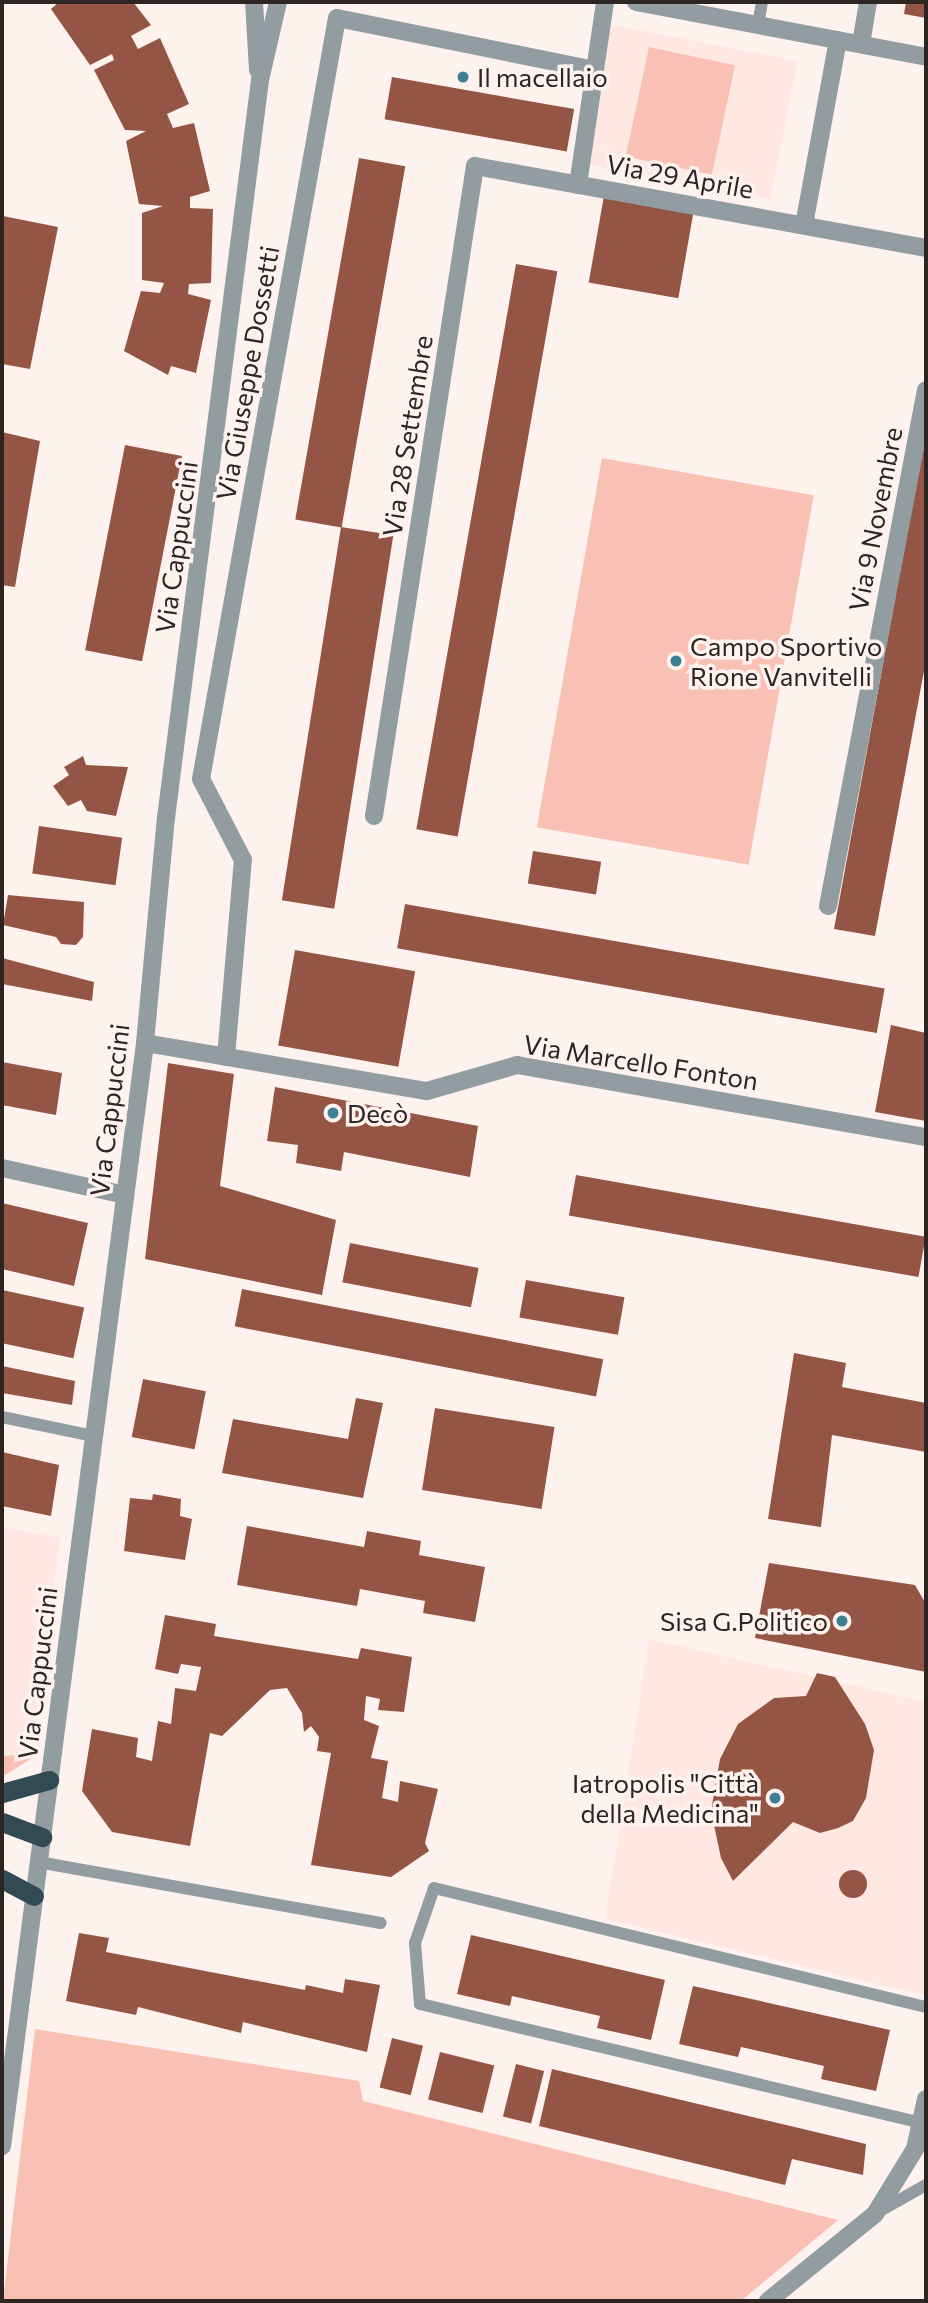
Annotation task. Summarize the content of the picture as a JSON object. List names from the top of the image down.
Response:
{
  "streets": {
    "street": [
      "Via 29 Aprile",
      "Via Giuseppe Dossetti",
      "Via 28 Settembre",
      "Via 9 Novembre",
      "Via Cappuccini",
      "Via Marcello Fonton"
    ]
  },
  "crossings": [
    ["Via 29 Aprile", "Via Giuseppe Dossetti"],
    ["Via 29 Aprile", "Via 28 Settembre"],
    ["Via Giuseppe Dossetti", "Via Marcello Fonton"],
    ["Via Cappuccini", "Via Marcello Fonton"]
  ],
  "places": [
    "Il macellaio",
    "Campo Sportivo Rione Vanvitelli",
    "Decò",
    "Sisa G.Politico",
    "Iatropolis \"Città della Medicina\""
  ]
}
